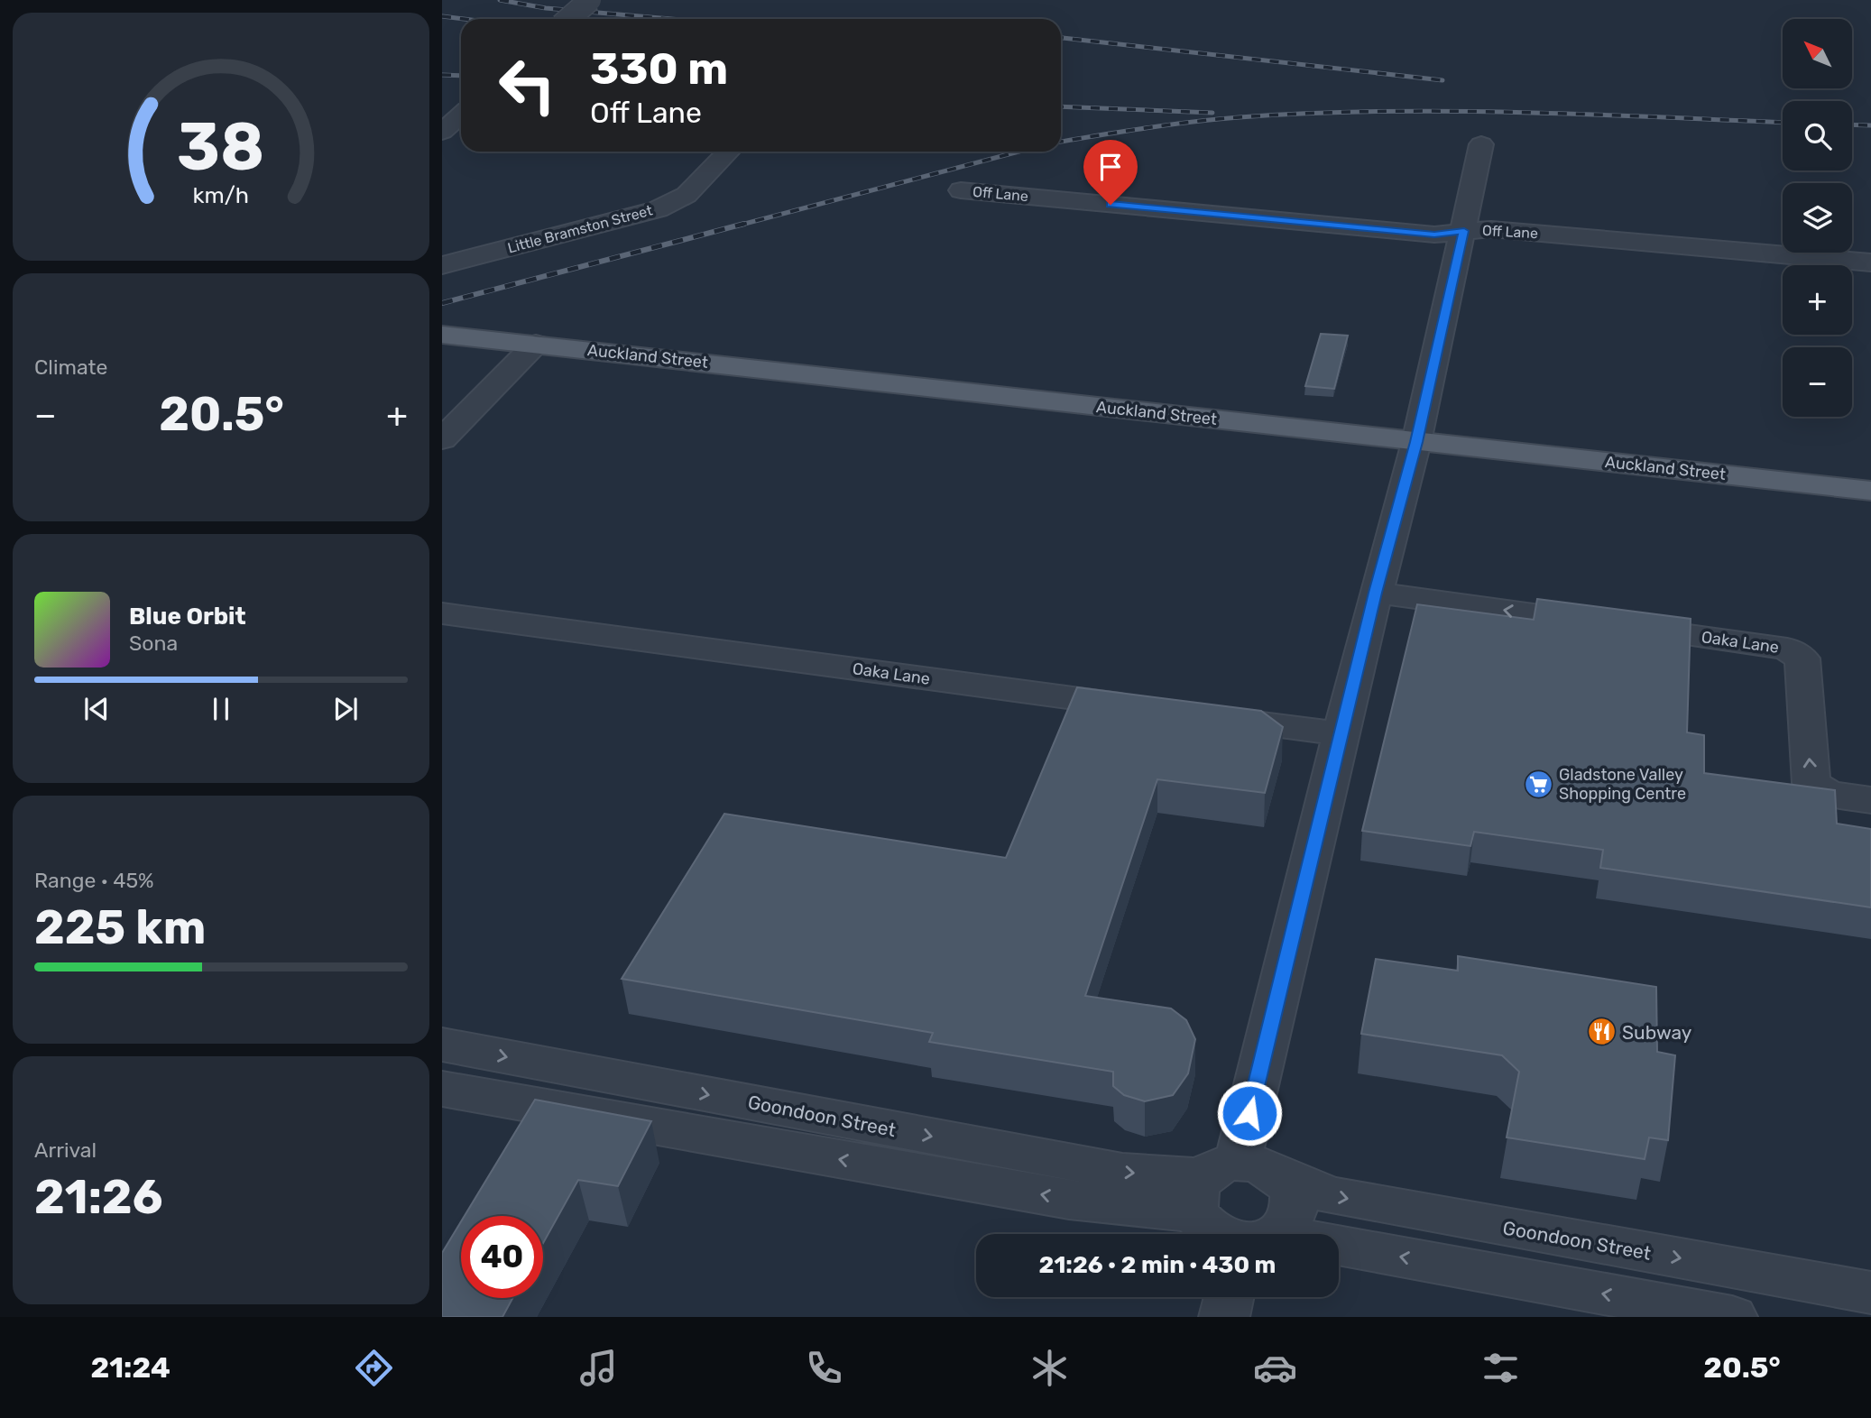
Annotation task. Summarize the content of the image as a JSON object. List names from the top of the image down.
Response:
{
  "streets": {
    "main road": ["Auckland Street"],
    "street": [
      "Off Lane",
      "Little Bramston Street",
      "Oaka Lane",
      "Goondoon Street"
    ]
  },
  "one_way": ["Oaka Lane"],
  "places": {
    "supermarket": ["Gladstone Valley Shopping Centre"],
    "restaurant": ["Subway"]
  },
  "north": "top left",
  "page": {
    "map_buttons": ["+", "−"],
    "turn": ["330 m", "Off Lane"],
    "tile": [
      "Climate",
      ["Range · 45%", "225 km"],
      ["Arrival", "21:26"]
    ],
    "heat": ["−", "20.5°", "+"],
    "song": ["Blue Orbit", "Sona"],
    "limit": "40",
    "trip": "21:26 · 2 min · 430 m",
    "tabs": ["21:24", "20.5°"],
    "gauge": ["38", "km/h"]
  }
}
